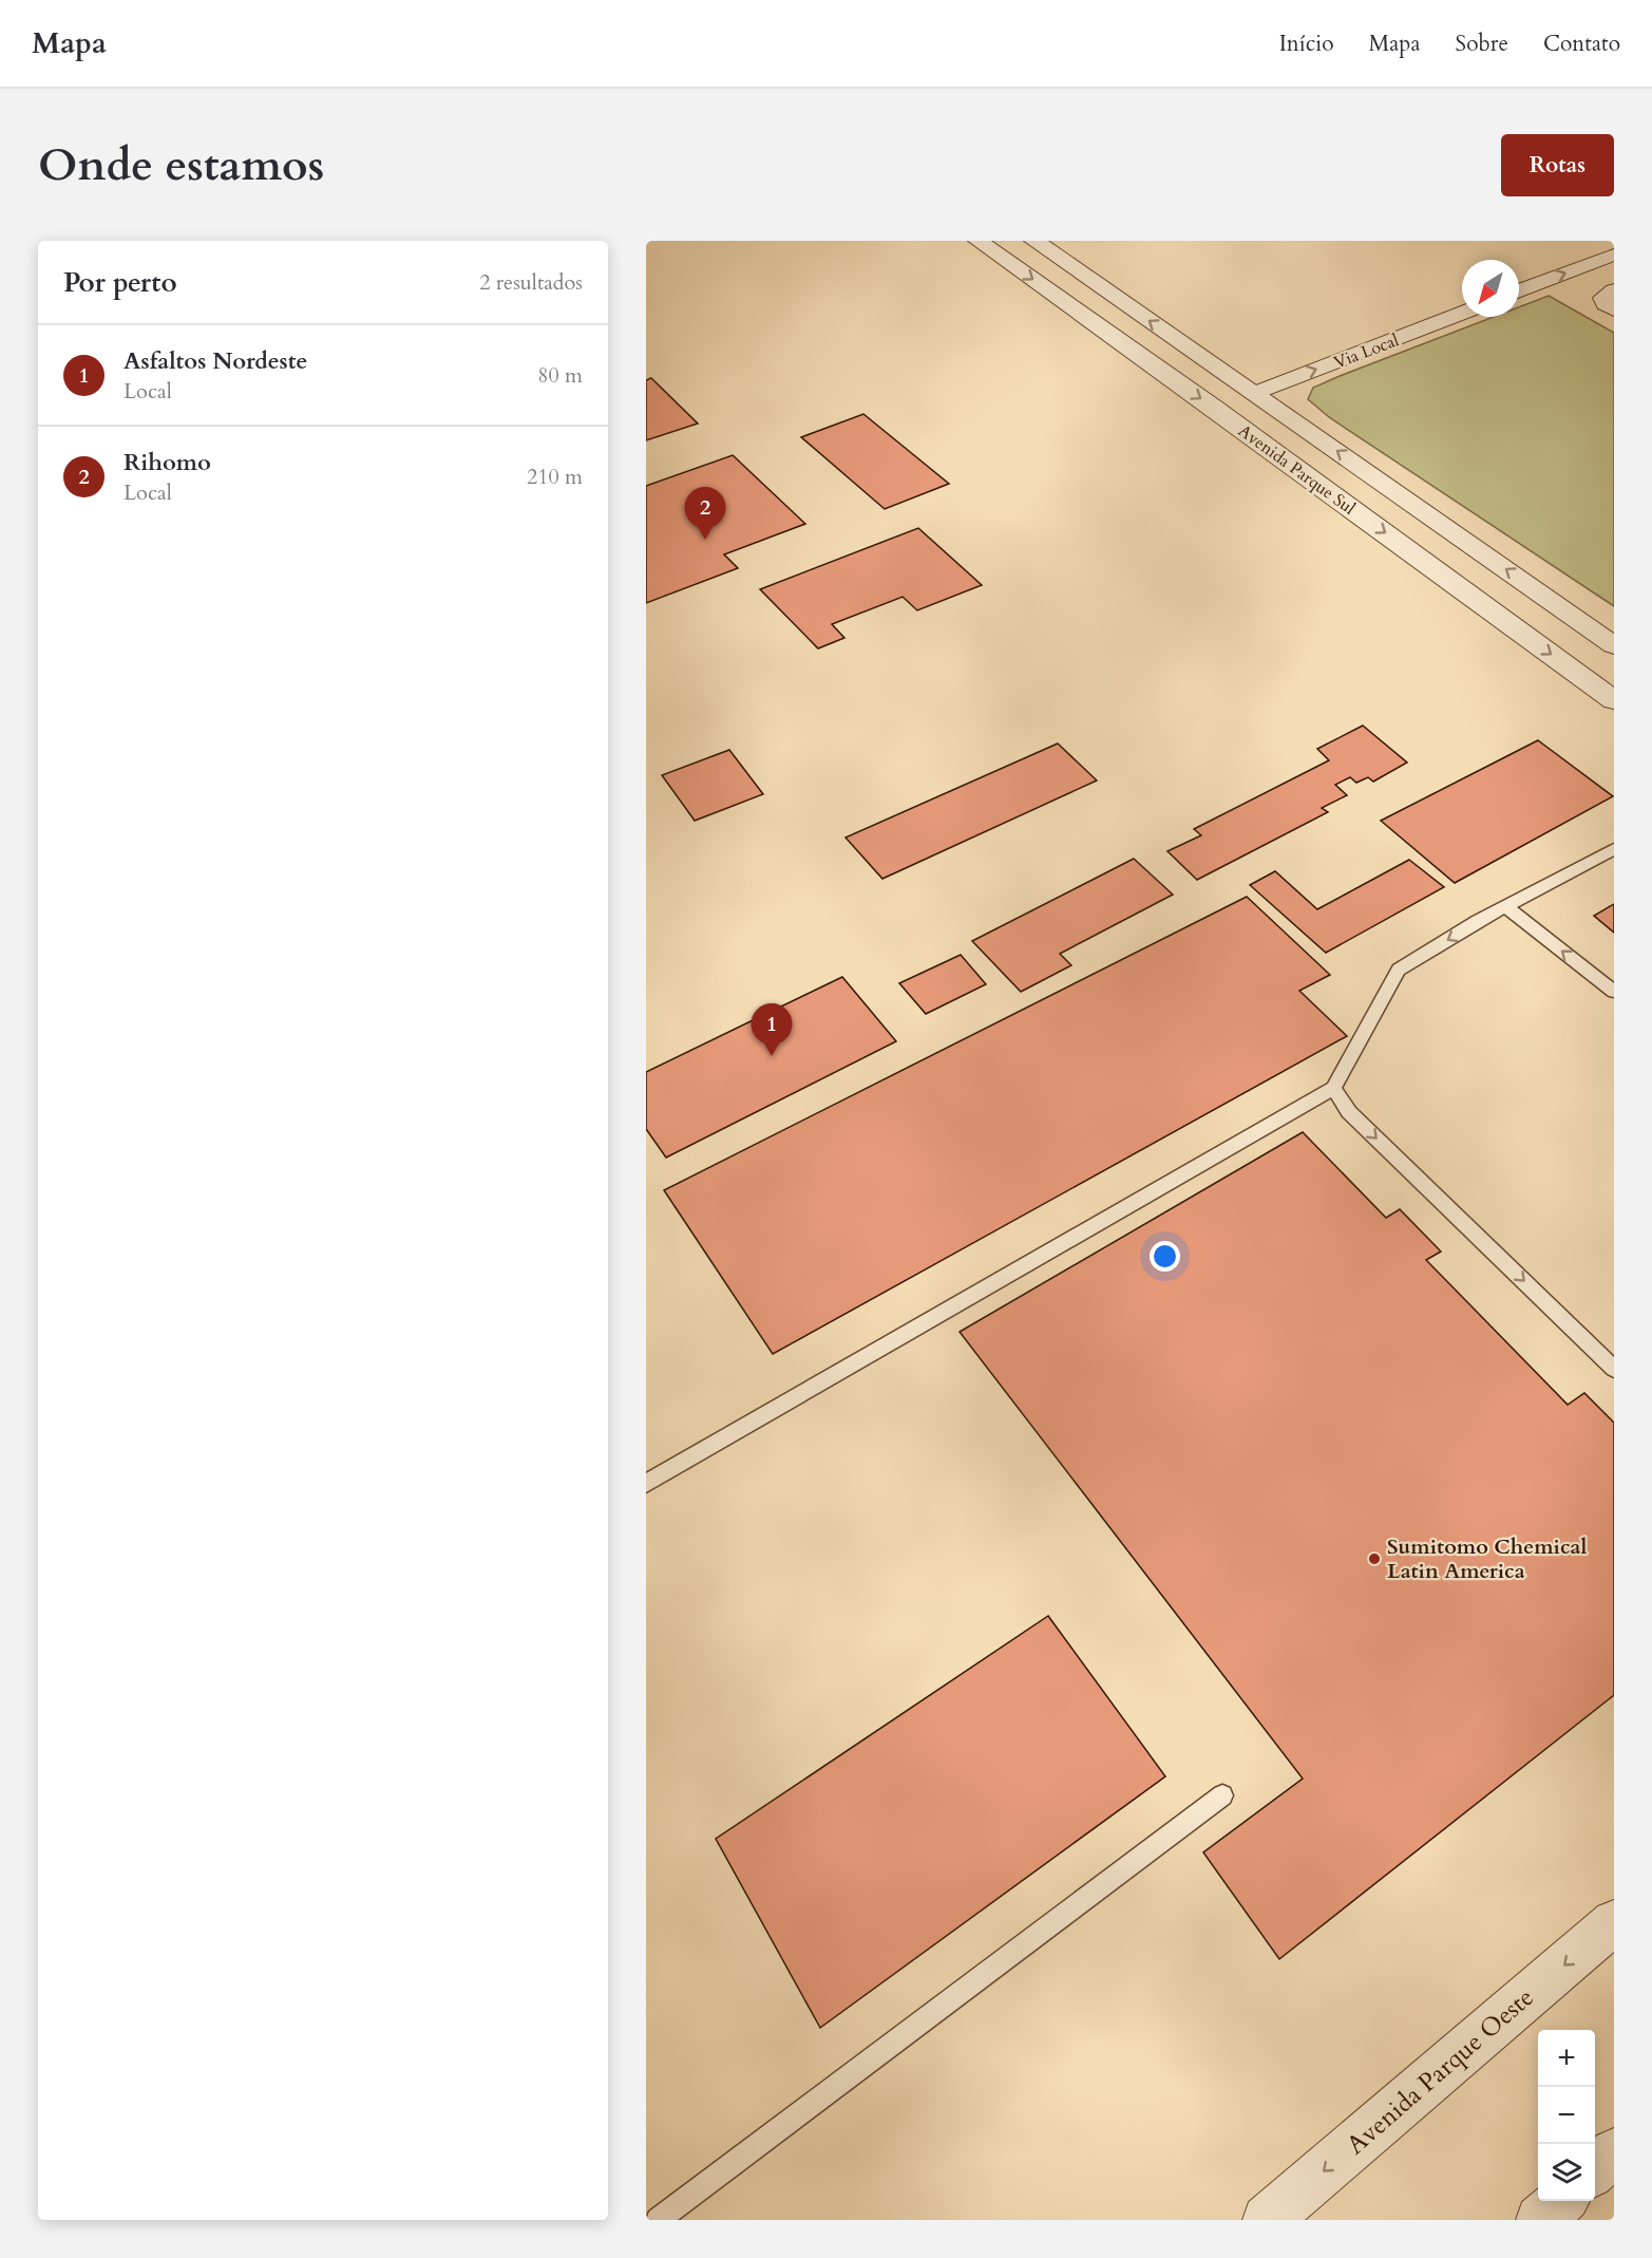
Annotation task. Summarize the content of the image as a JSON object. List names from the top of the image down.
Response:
{
  "streets": {
    "street": ["Via Local", "Avenida Parque Sul", "Avenida Parque Oeste"]
  },
  "crossings": [
    ["Via Local", "Avenida Parque Sul"]
  ],
  "one_way": ["Via Local", "Avenida Parque Oeste"],
  "places": ["Sumitomo Chemical Latin America"],
  "north": "bottom left",
  "page": {
    "header": "Mapa",
    "nav": [
      "Início",
      "Mapa",
      "Sobre",
      "Contato"
    ],
    "buttons": "Rotas",
    "title": "Onde estamos",
    "heading": ["Por perto", "2 resultados"],
    "list": [
      {
        "mark": "1",
        "name": "Asfaltos Nordeste",
        "note": "Local",
        "value": "80 m"
      },
      {
        "mark": "2",
        "name": "Rihomo",
        "note": "Local",
        "value": "210 m"
      }
    ],
    "pins": ["2", "1"],
    "map_buttons": ["+", "−"]
  }
}
